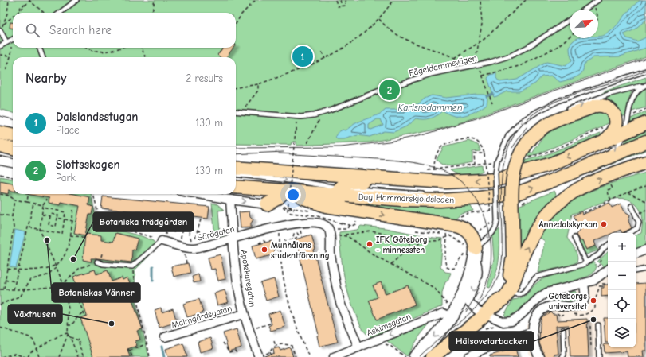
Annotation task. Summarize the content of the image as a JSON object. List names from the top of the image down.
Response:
{
  "streets": {
    "main road": ["Dag Hammarskjöldsleden"],
    "street": [
      "Särögatan",
      "Apotekaregatan",
      "Malmgårdsgatan",
      "Askimsgatan"
    ],
    "lane": ["Fågeldammsvägen"]
  },
  "crossings": [
    ["Särögatan", "Apotekaregatan"],
    ["Apotekaregatan", "Malmgårdsgatan"]
  ],
  "one_way": ["Askimsgatan"],
  "water": ["Karlsrodammen"],
  "places": [
    "Annedalskyrkan",
    "Botaniskas Vänner",
    "IFK Göteborg - minnessten",
    "Munhålans studentförening",
    "Botaniska trädgården",
    "Göteborgs universitet",
    "Hälsovetarbacken",
    "Växthusen"
  ],
  "north": "top right",
  "page": {
    "search": "Search here",
    "pins": ["1", "2"],
    "heading": ["Nearby", "2 results"],
    "list": [
      {
        "mark": "1",
        "name": "Dalslandsstugan",
        "note": "Place",
        "value": "130 m"
      },
      {
        "mark": "2",
        "name": "Slottsskogen",
        "note": "Park",
        "value": "130 m"
      }
    ],
    "map_buttons": ["+", "−"]
  }
}
